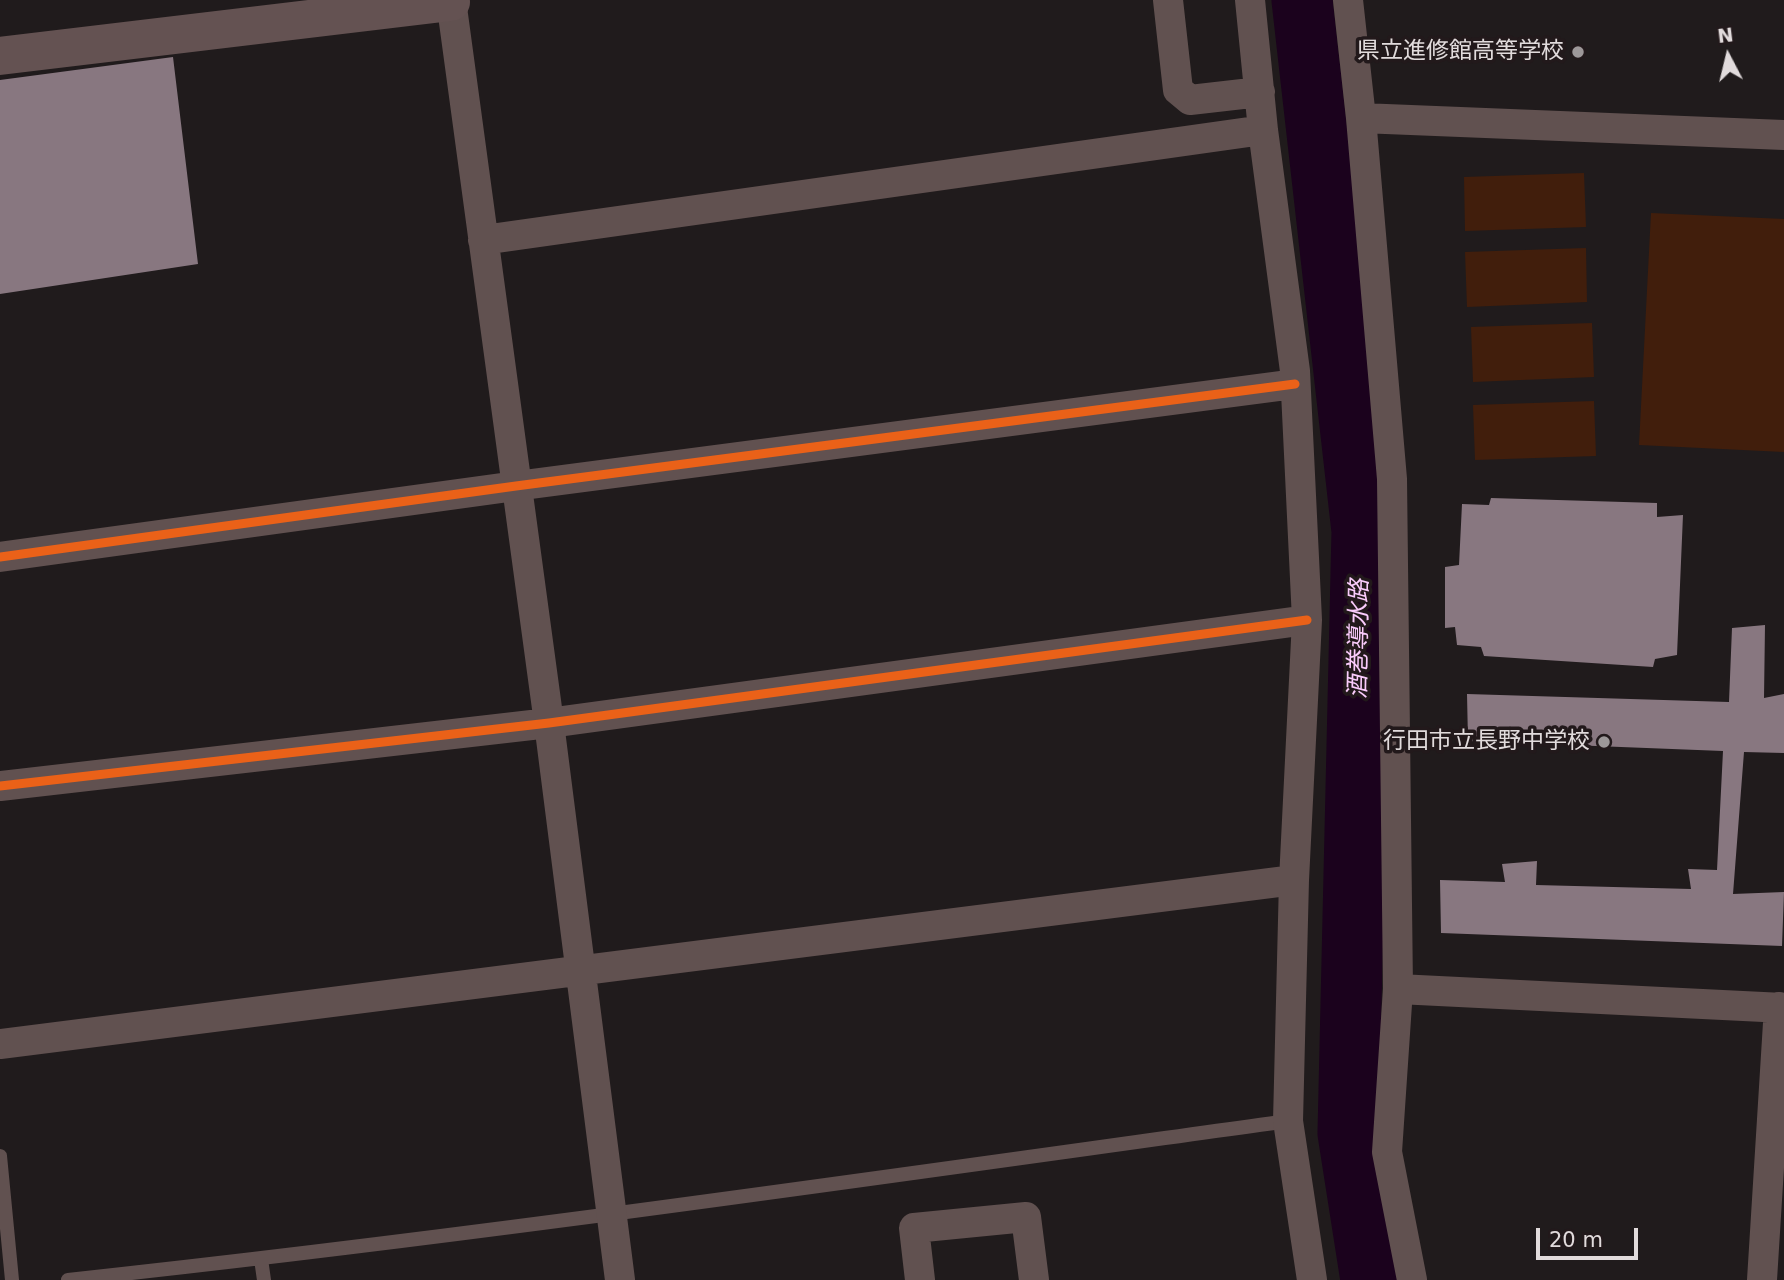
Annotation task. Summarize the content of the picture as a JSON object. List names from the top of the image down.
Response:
{
  "water": ["酒巻導水路"],
  "places": ["県立進修館高等学校", "行田市立長野中学校"],
  "scale_bar": "20 m",
  "north": "top"
}
